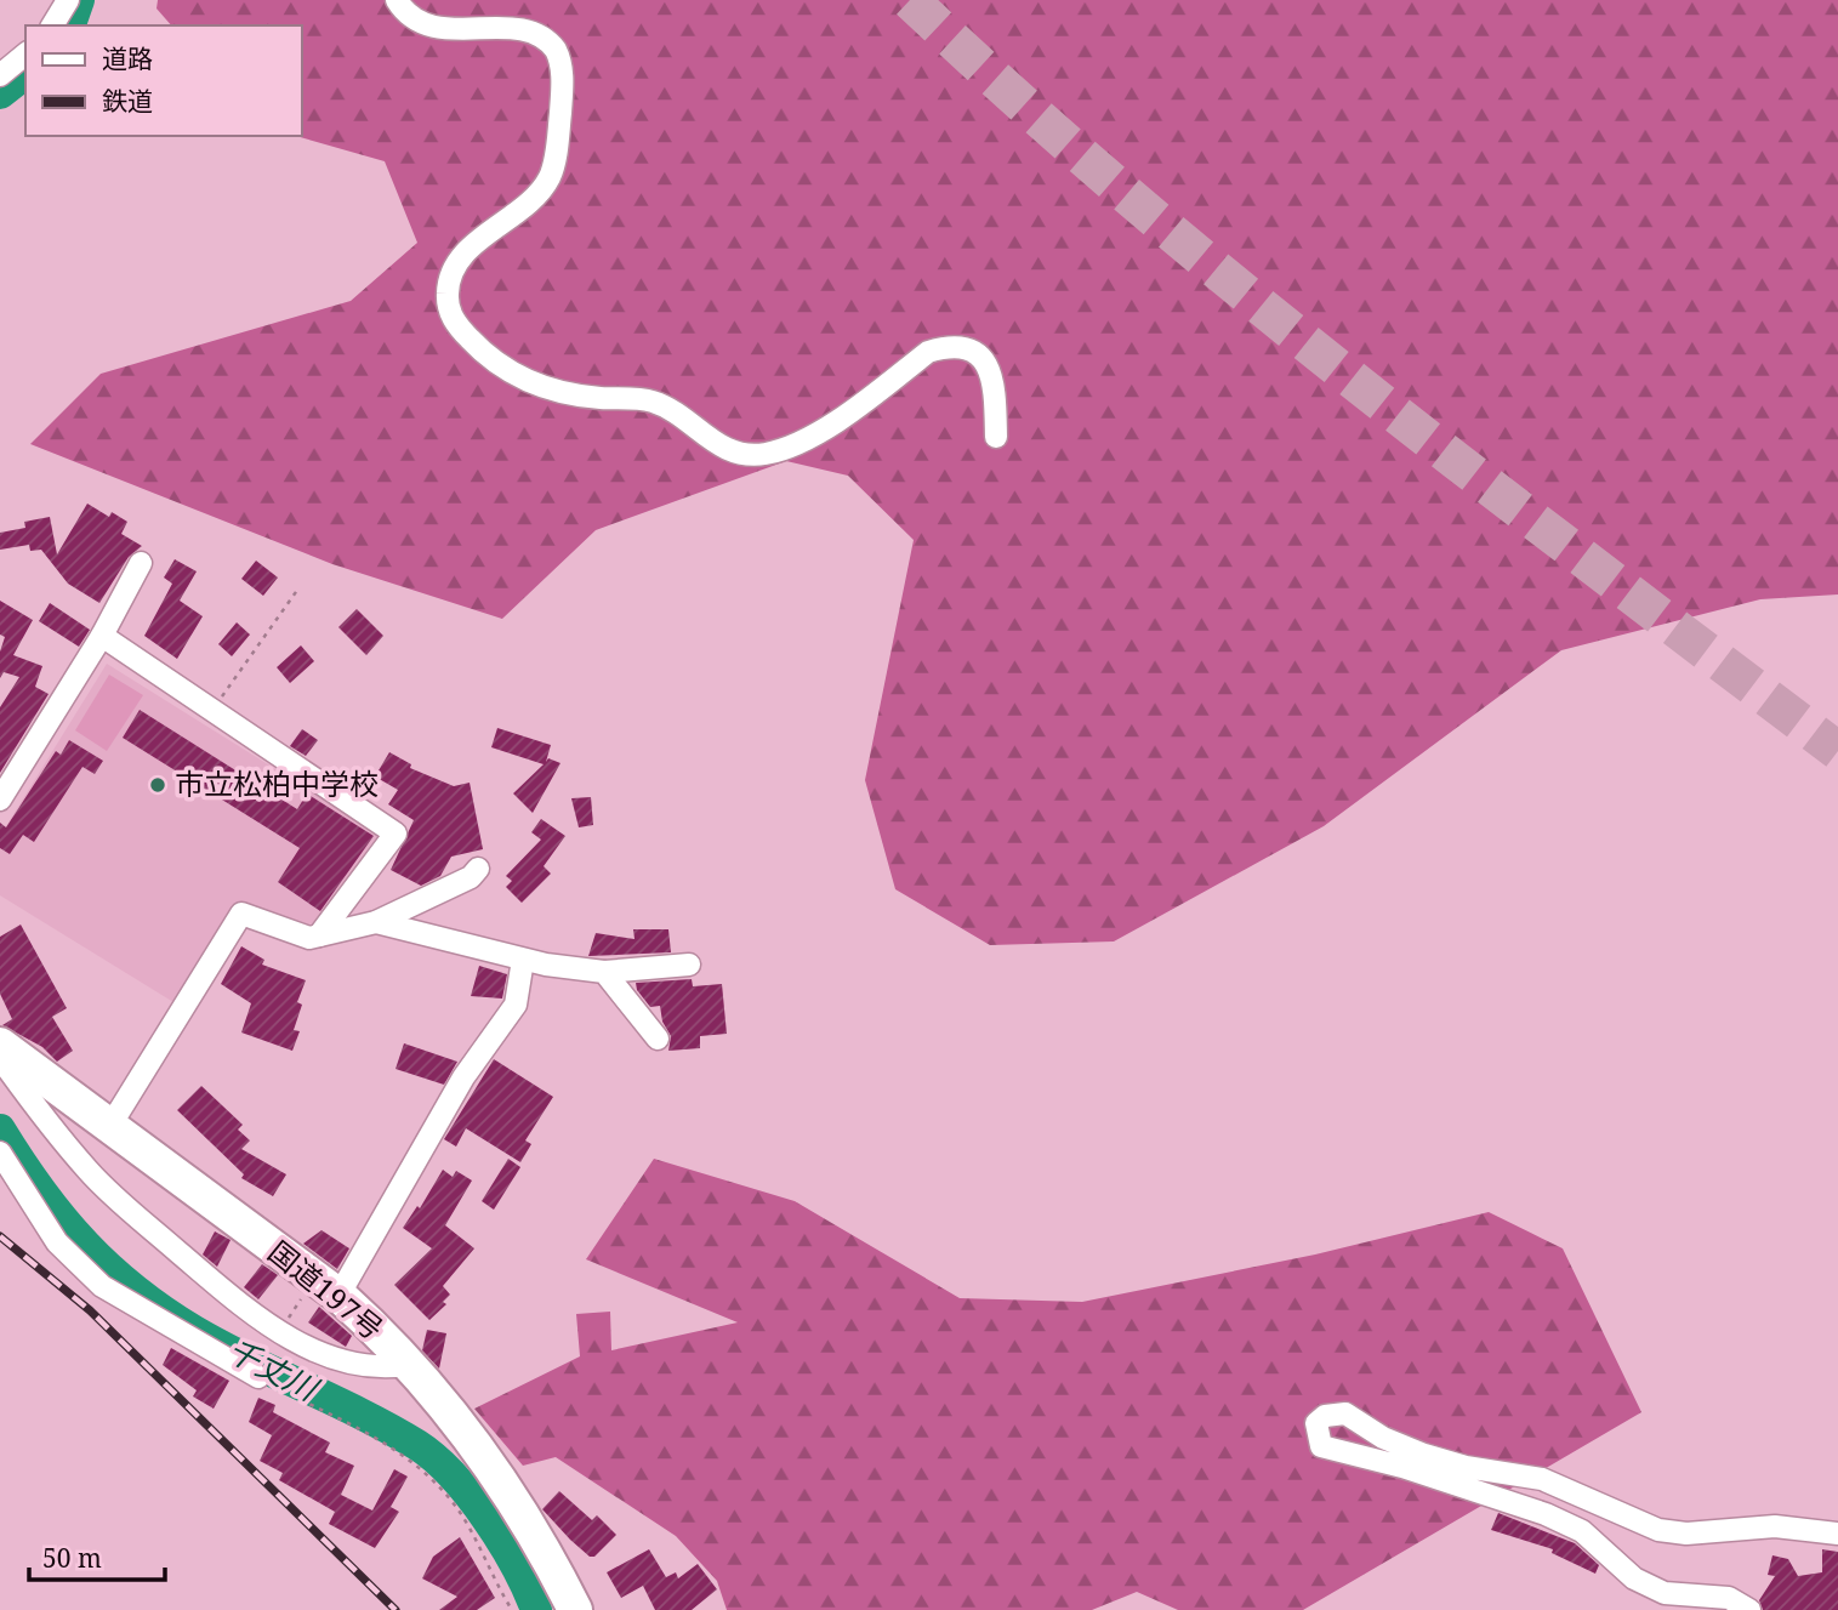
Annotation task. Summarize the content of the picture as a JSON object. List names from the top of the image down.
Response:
{
  "streets": {
    "highway": ["国道197号"]
  },
  "water": ["千丈川"],
  "places": ["市立松柏中学校"],
  "legend": ["道路", "鉄道"],
  "scale_bar": "50 m"
}
